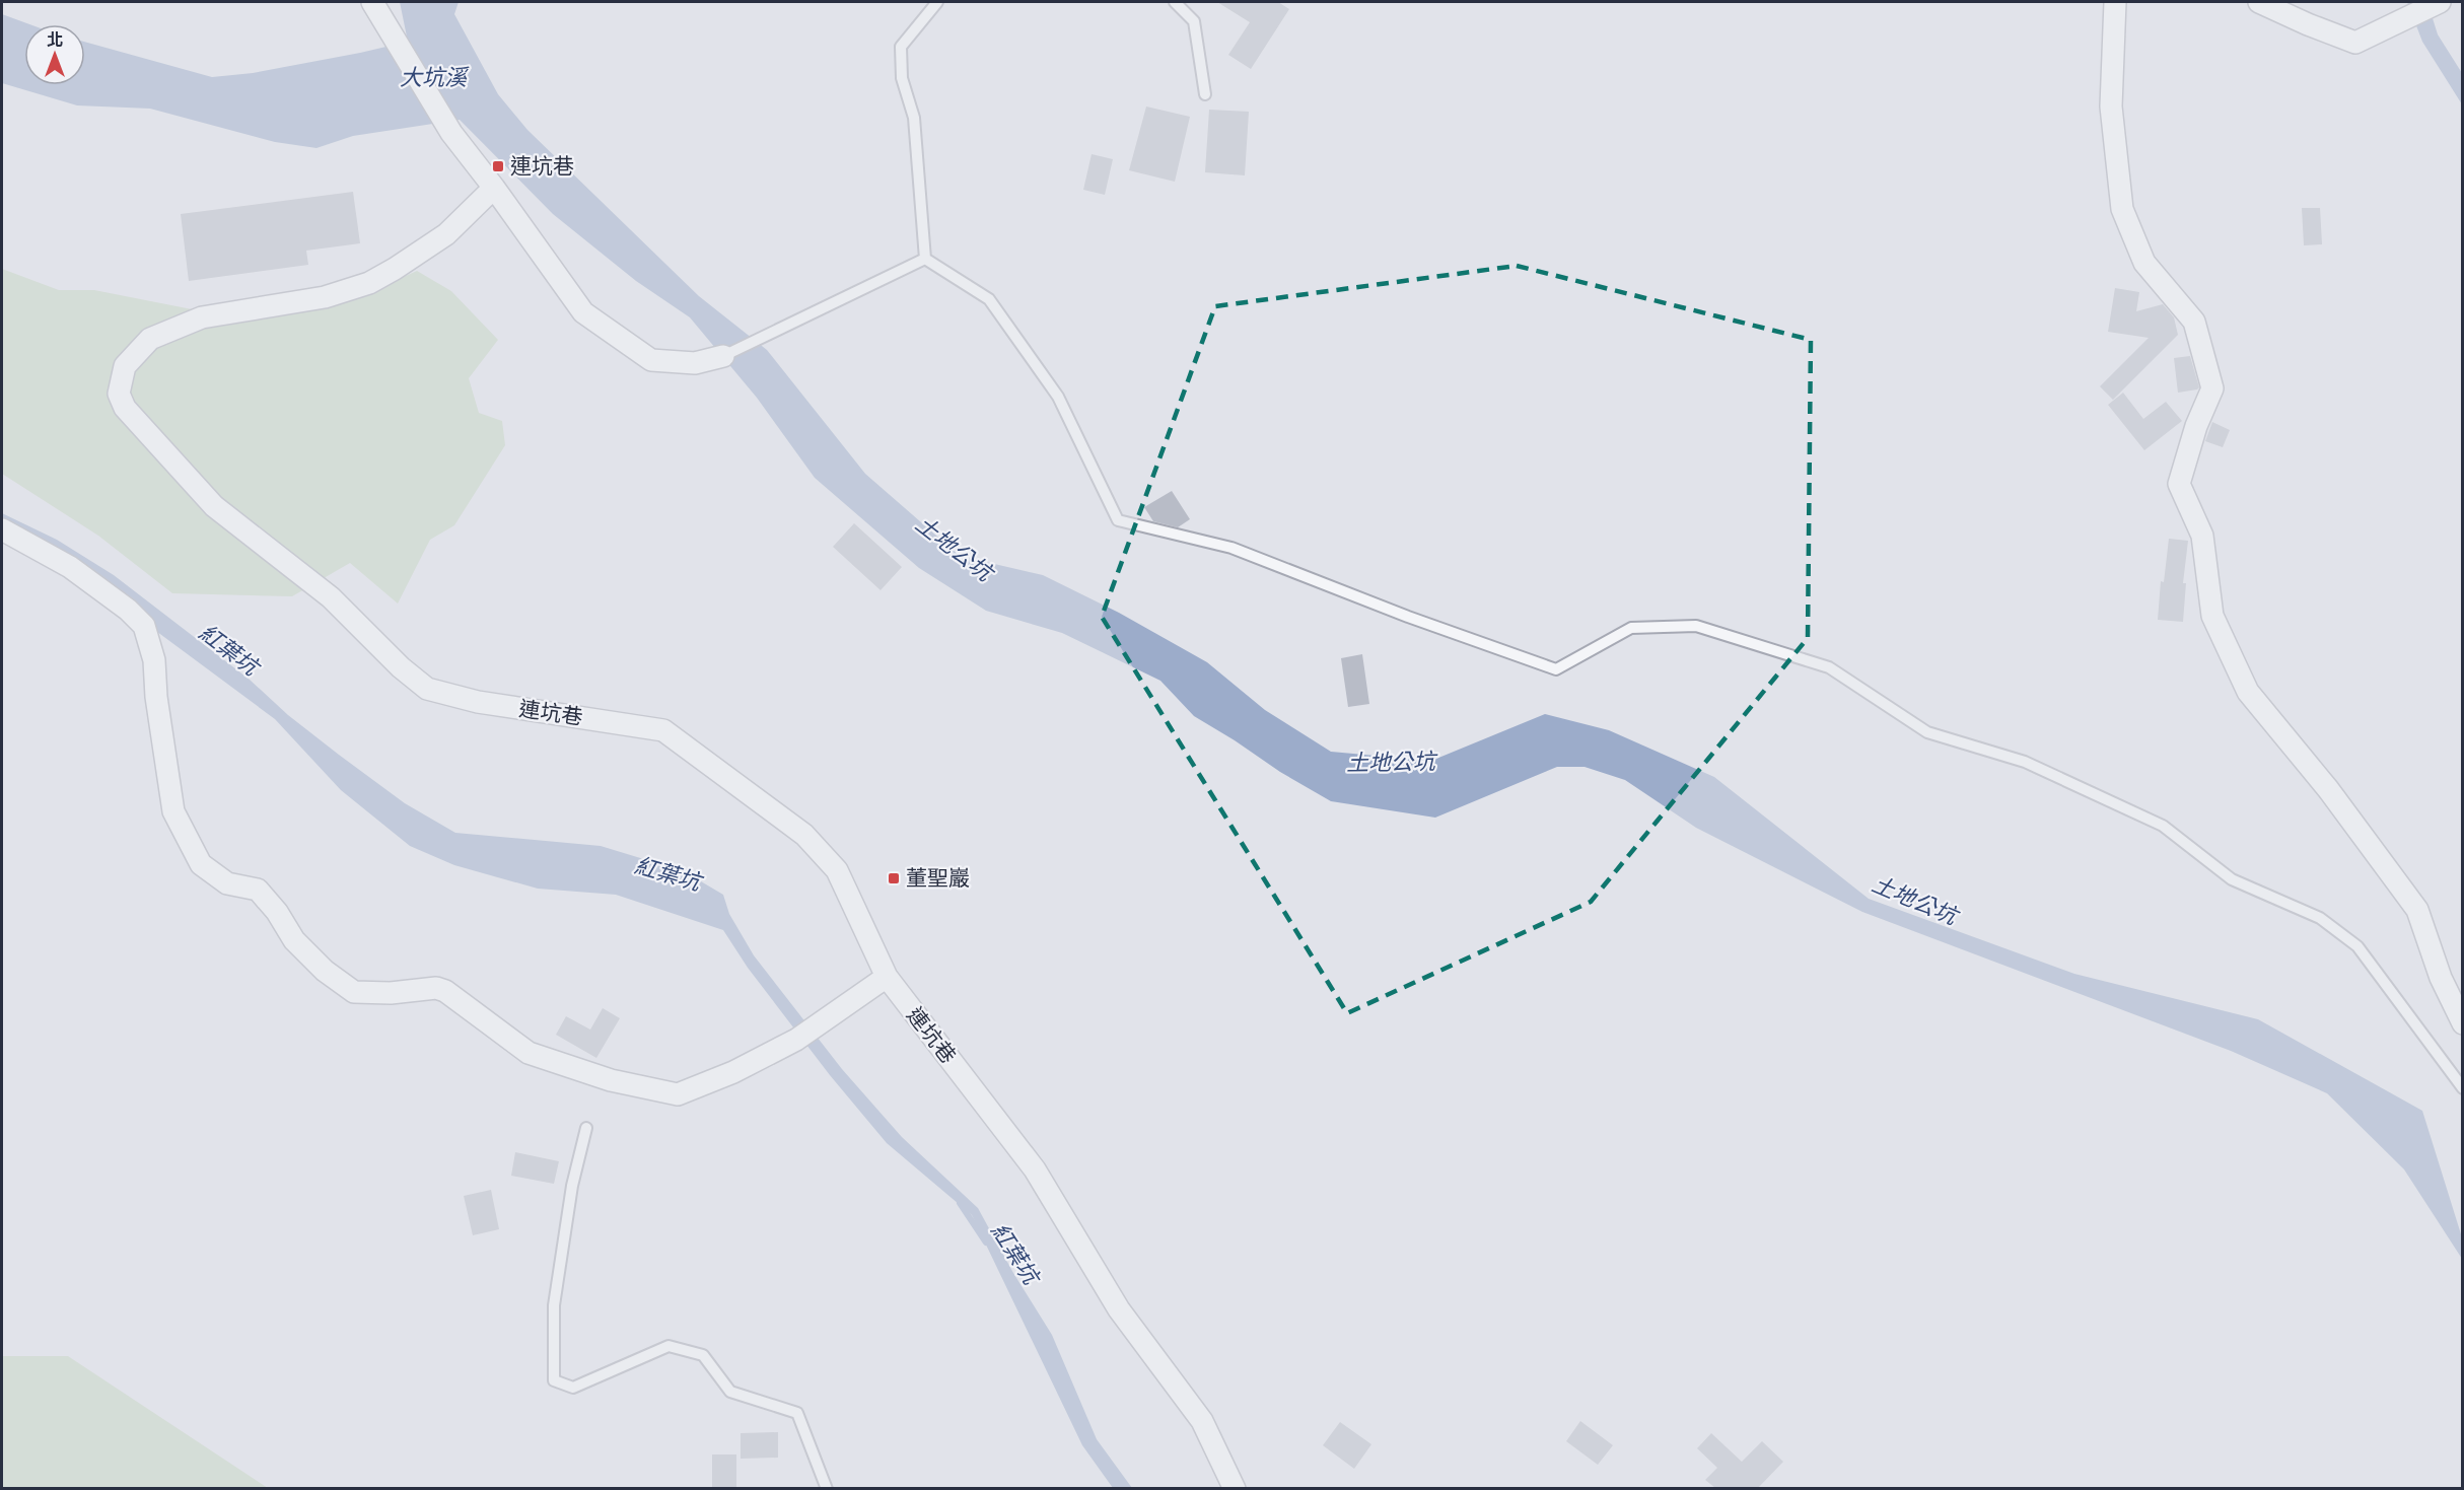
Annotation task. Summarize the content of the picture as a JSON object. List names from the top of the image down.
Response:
{
  "streets": {
    "street": ["連坑巷"]
  },
  "water": ["大坑溪", "土地公坑", "紅葉坑"],
  "places": {
    "transit": ["連坑巷", "董聖巖"]
  },
  "north": "top"
}
